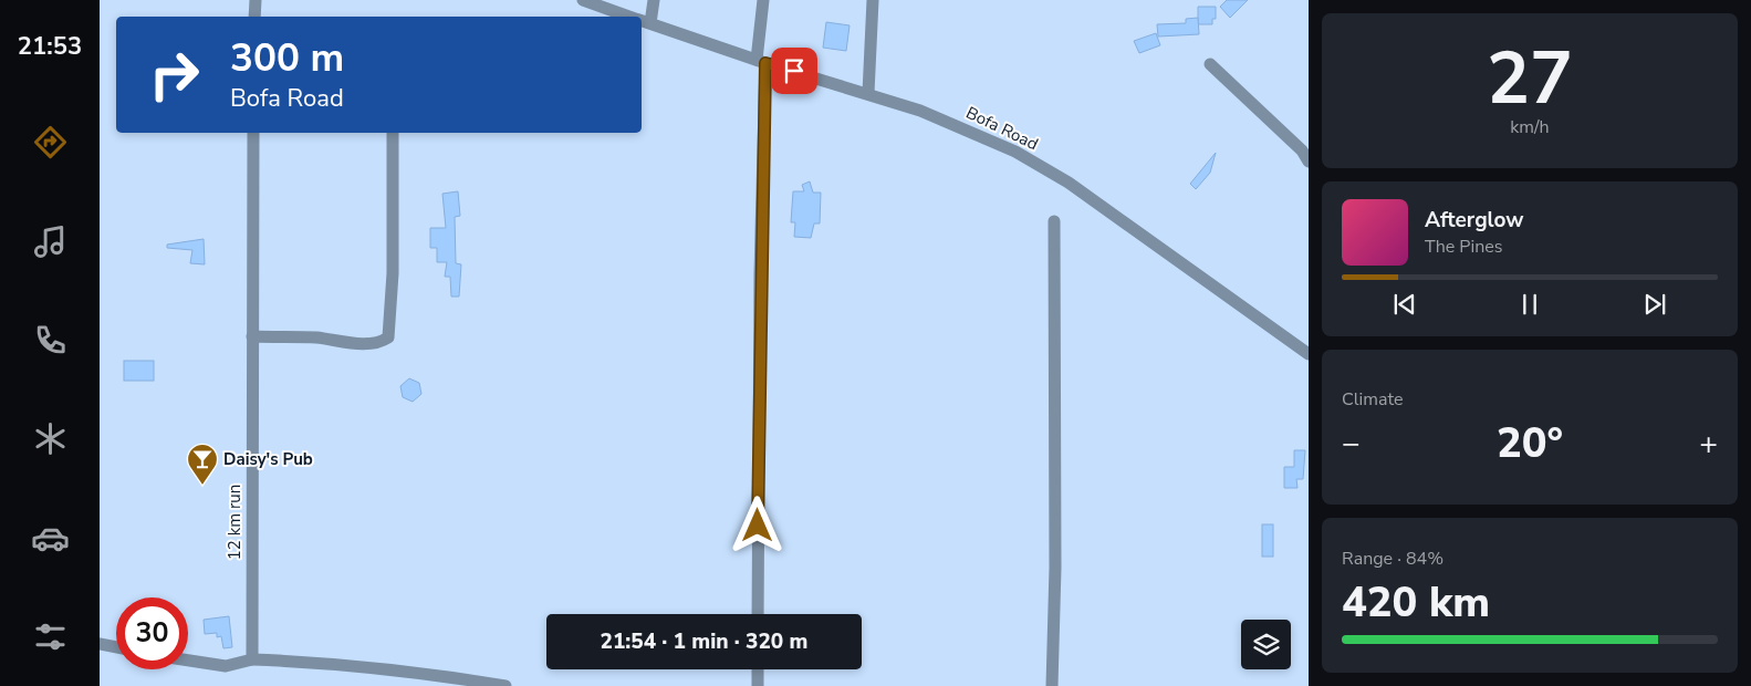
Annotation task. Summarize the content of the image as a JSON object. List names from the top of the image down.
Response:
{
  "streets": {
    "street": ["Bofa Road", "12 km run"]
  },
  "places": {
    "bar": ["Daisy's Pub"]
  },
  "page": {
    "tabs": "21:53",
    "tile": [
      ["27", "km/h"],
      "Climate",
      ["Range · 84%", "420 km"]
    ],
    "turn": ["300 m", "Bofa Road"],
    "song": ["Afterglow", "The Pines"],
    "heat": ["−", "20°", "+"],
    "limit": "30",
    "trip": "21:54 · 1 min · 320 m"
  }
}
